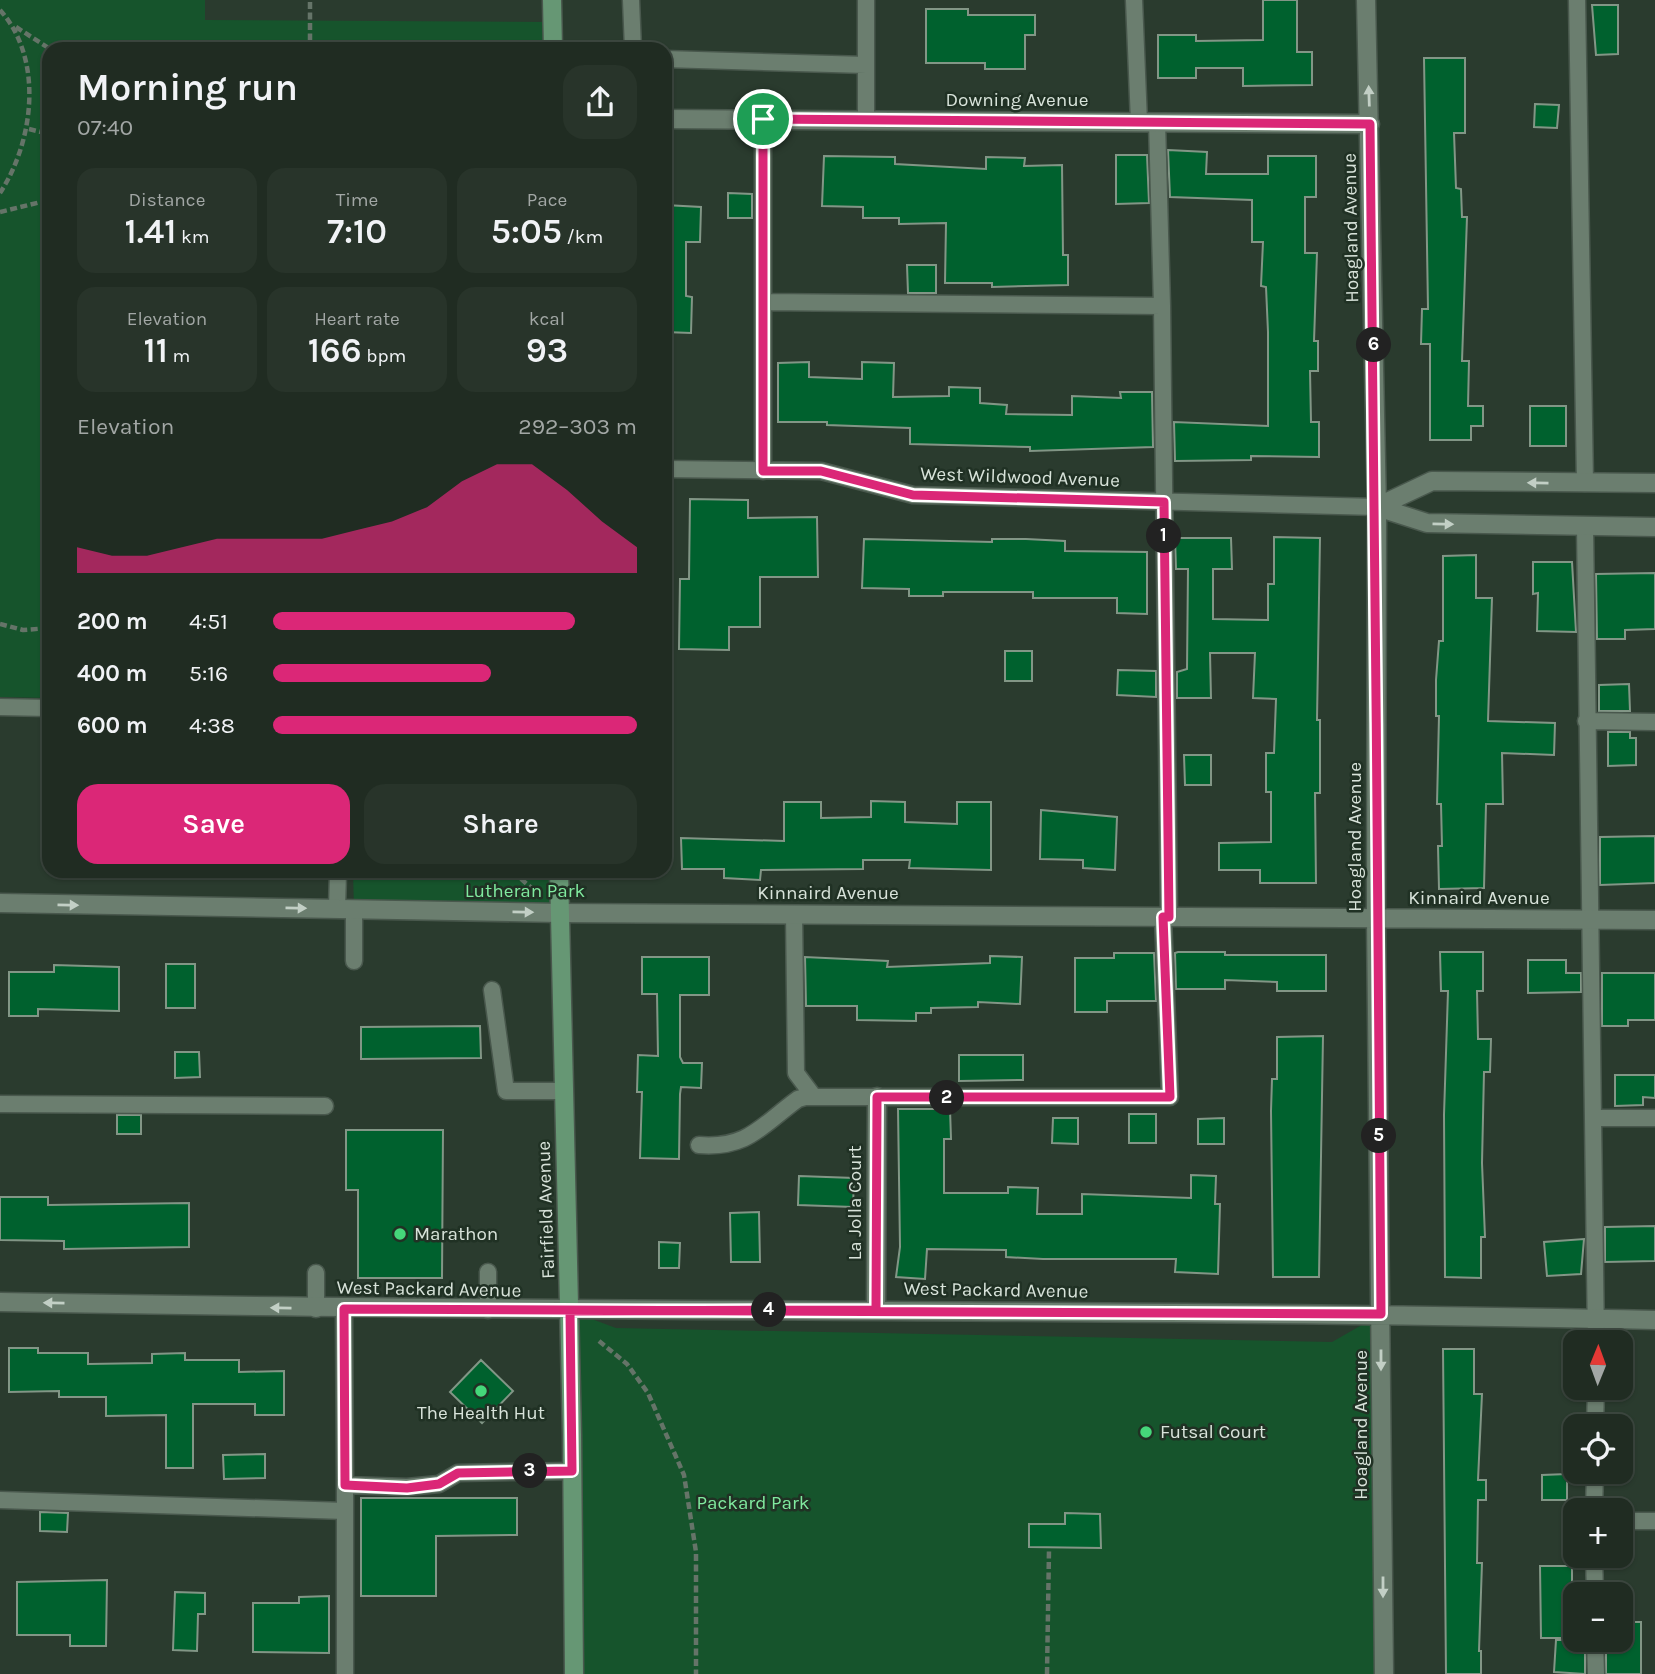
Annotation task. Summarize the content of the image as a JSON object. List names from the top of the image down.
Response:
{
  "streets": {
    "main road": ["Fairfield Avenue"],
    "street": [
      "Downing Avenue",
      "Hoagland Avenue",
      "West Wildwood Avenue",
      "Kinnaird Avenue",
      "La Jolla Court",
      "West Packard Avenue"
    ]
  },
  "crossings": [
    ["Downing Avenue", "Hoagland Avenue"],
    ["Hoagland Avenue", "West Wildwood Avenue"],
    ["Hoagland Avenue", "Kinnaird Avenue"],
    ["Hoagland Avenue", "West Packard Avenue"],
    ["Kinnaird Avenue", "Fairfield Avenue"],
    ["La Jolla Court", "West Packard Avenue"],
    ["Fairfield Avenue", "West Packard Avenue"]
  ],
  "parks": ["Lutheran Park", "Packard Park"],
  "places": ["Marathon", "The Health Hut", "Futsal Court"],
  "north": "top",
  "page": {
    "heading": ["Morning run", "07:40"],
    "stats": [
      ["Distance", "1.41 km"],
      ["Time", "7:10"],
      ["Pace", "5:05 /km"],
      ["Elevation", "11 m"],
      ["Heart rate", "166 bpm"],
      ["kcal", "93"]
    ],
    "pins": [
      "6",
      "1",
      "2",
      "5",
      "4",
      "3"
    ],
    "chart": ["Elevation", "292–303 m"],
    "list": [
      {
        "name": "200 m",
        "note": "4:51"
      },
      {
        "name": "400 m",
        "note": "5:16"
      },
      {
        "name": "600 m",
        "note": "4:38"
      }
    ],
    "buttons": ["Save", "Share"],
    "map_buttons": ["+", "−"]
  }
}
